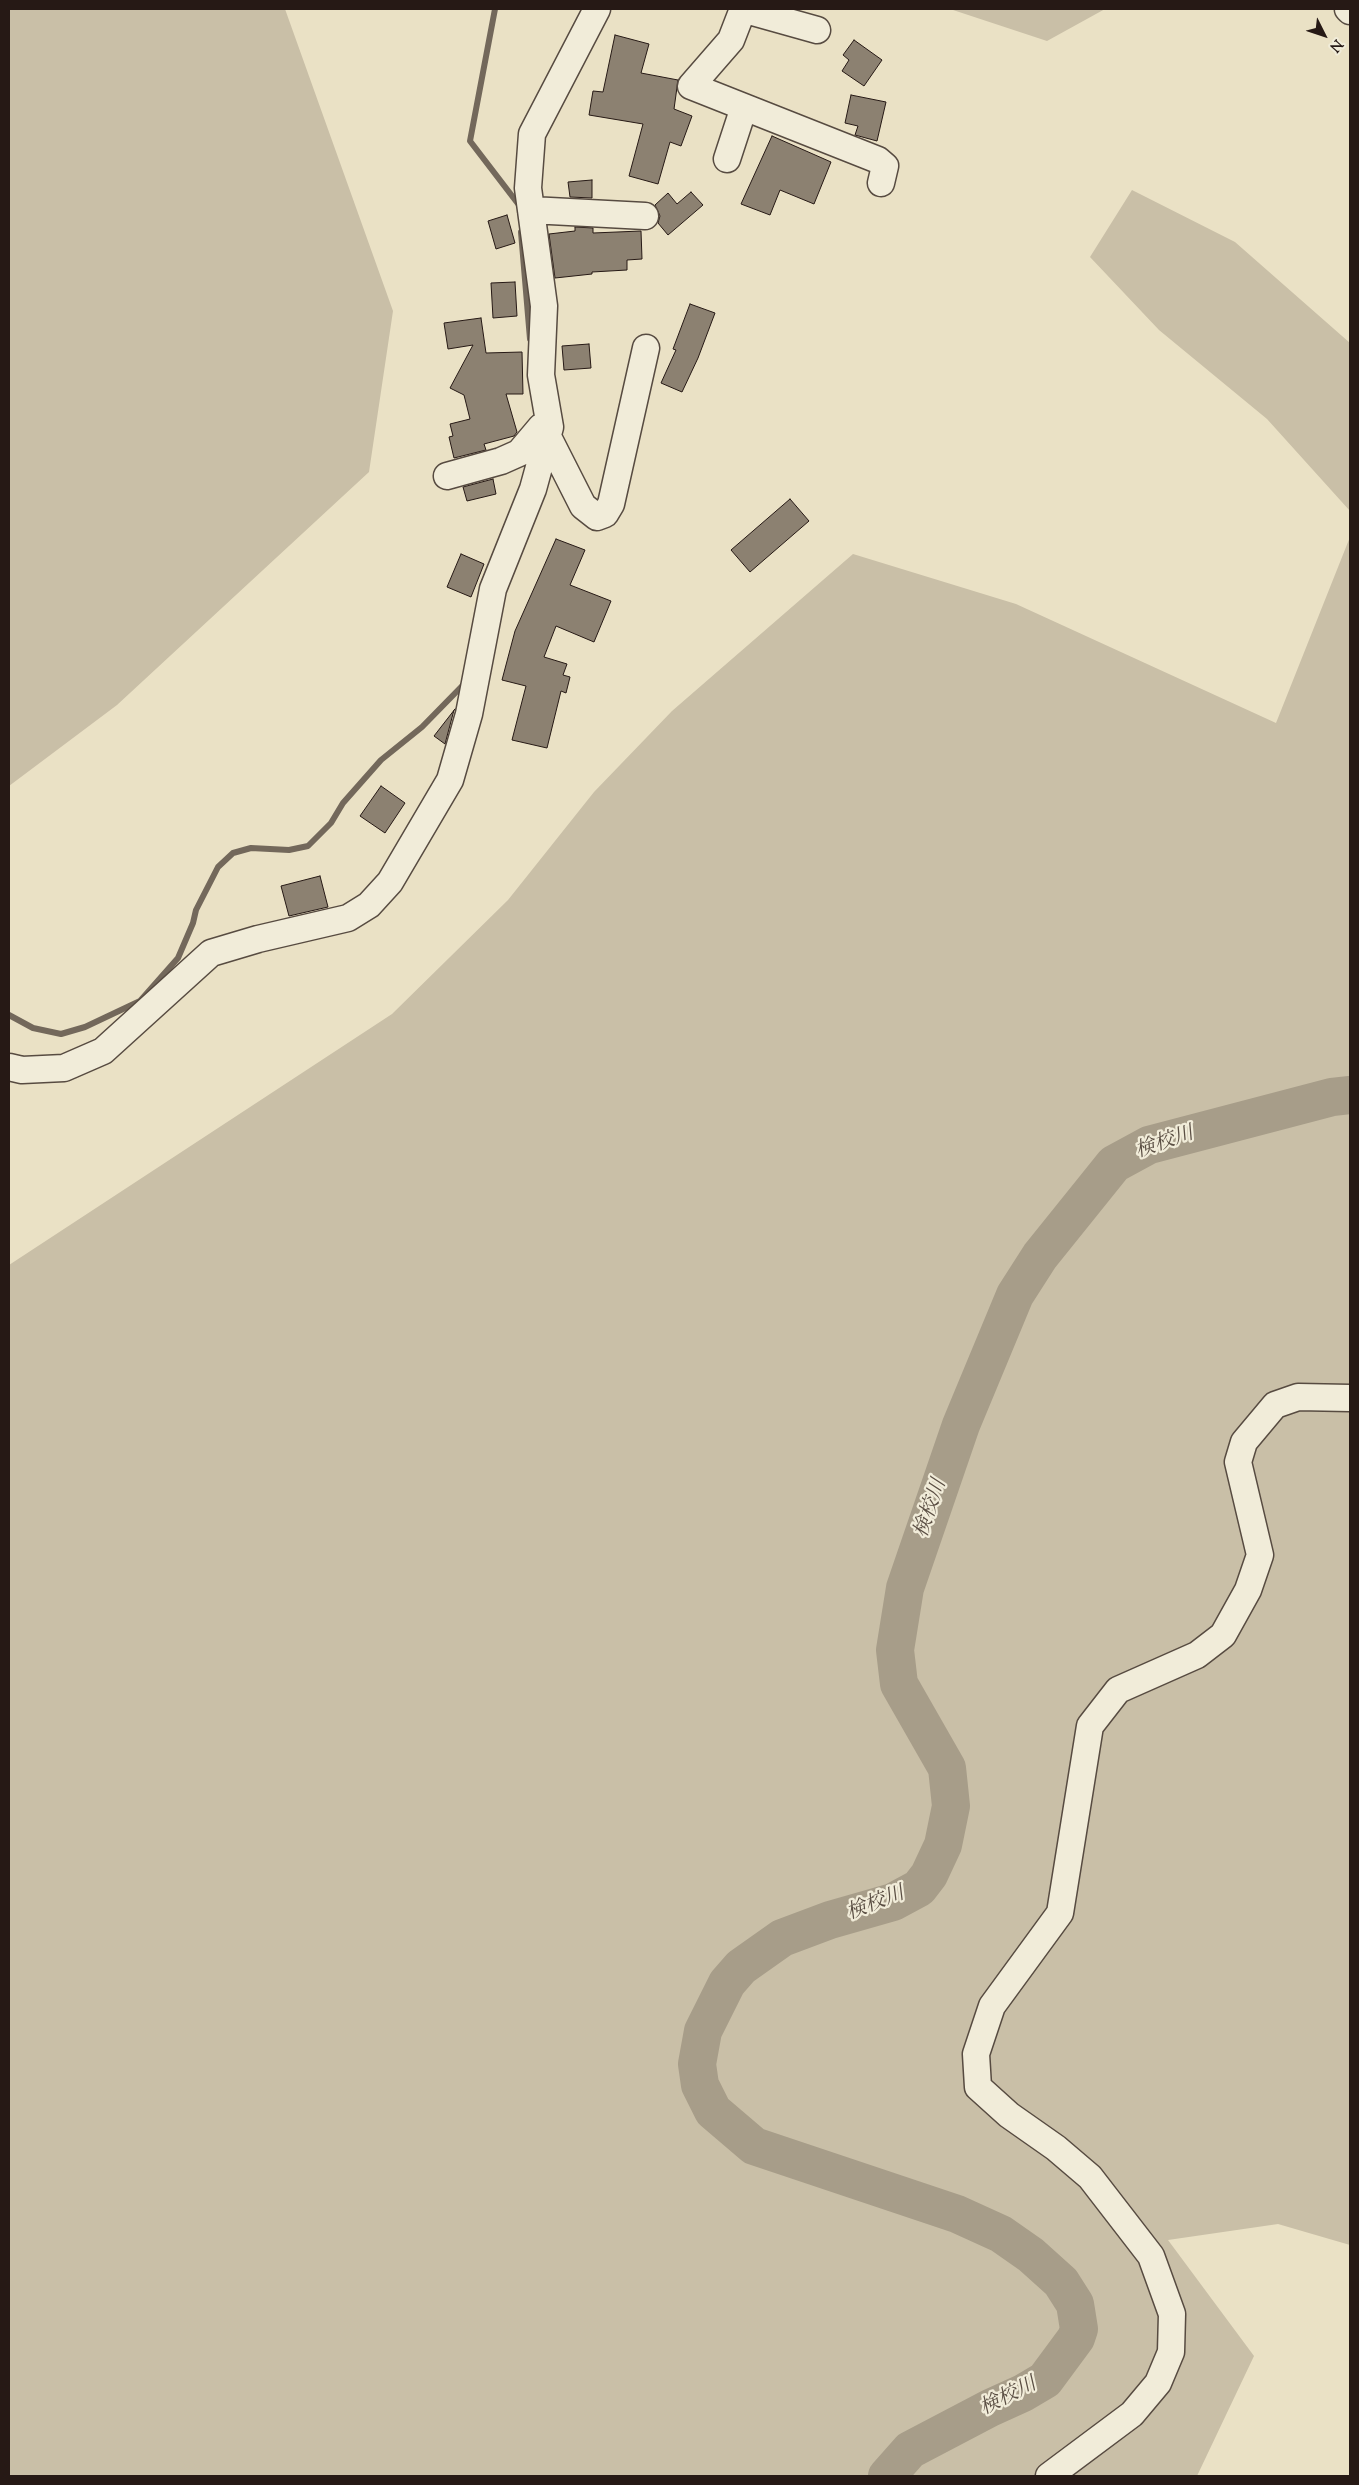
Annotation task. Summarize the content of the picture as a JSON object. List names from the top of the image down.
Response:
{
  "water": ["検校川"],
  "north": "bottom right"
}
